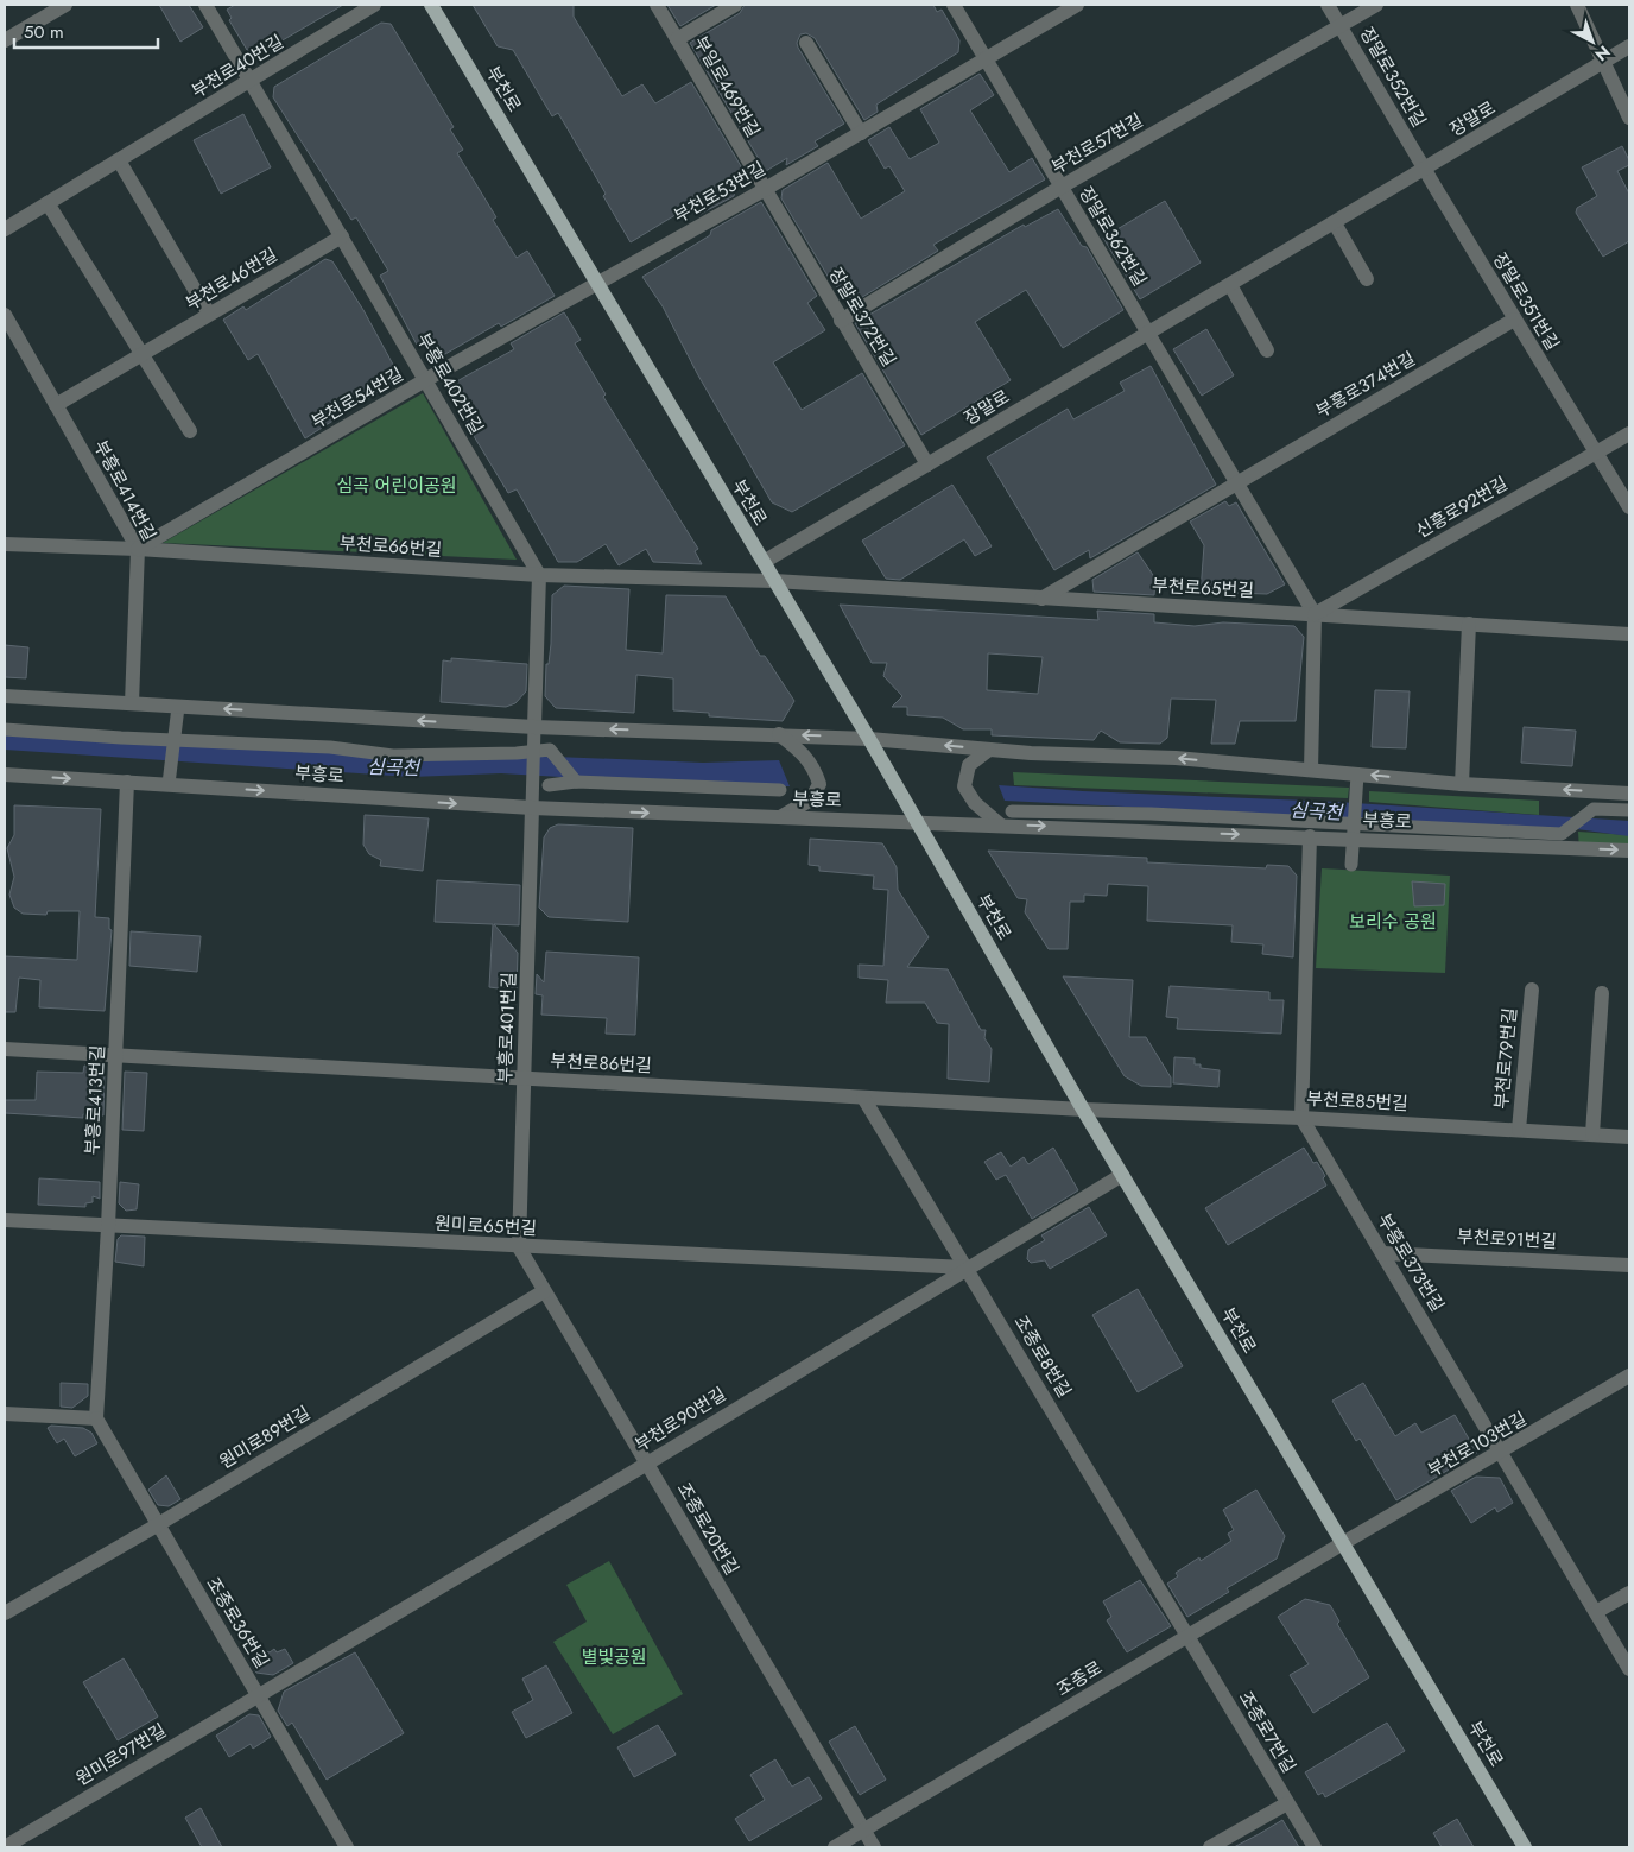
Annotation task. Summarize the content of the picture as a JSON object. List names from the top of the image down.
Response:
{
  "streets": {
    "main road": ["부천로"],
    "street": [
      "부천로40번길",
      "장말로352번길",
      "부일로469번길",
      "장말로",
      "부천로57번길",
      "부천로53번길",
      "장말로362번길",
      "부천로46번길",
      "장말로351번길",
      "장말로372번길",
      "부흥로402번길",
      "부흥로374번길",
      "부천로54번길",
      "부흥로414번길",
      "신흥로92번길",
      "부천로66번길",
      "부천로65번길",
      "부흥로",
      "부흥로401번길",
      "부천로79번길",
      "부천로86번길",
      "부흥로413번길",
      "부천로85번길",
      "원미로65번길",
      "부천로91번길",
      "부흥로373번길",
      "조종로8번길",
      "부천로90번길",
      "원미로89번길",
      "부천로103번길",
      "조종로20번길",
      "조종로36번길",
      "조종로",
      "조종로7번길",
      "원미로97번길"
    ]
  },
  "crossings": [
    ["부천로40번길", "부흥로402번길"],
    ["장말로352번길", "장말로"],
    ["장말로352번길", "부천로57번길"],
    ["장말로352번길", "장말로351번길"],
    ["부일로469번길", "부천로53번길"],
    ["부일로469번길", "장말로372번길"],
    ["부천로", "장말로"],
    ["부천로", "부천로53번길"],
    ["부천로", "부천로54번길"],
    ["부천로", "부천로66번길"],
    ["부천로", "부천로65번길"],
    ["부천로", "부흥로"],
    ["부천로", "부천로86번길"],
    ["부천로", "부천로85번길"],
    ["부천로", "부천로90번길"],
    ["부천로", "부천로103번길"],
    ["부천로", "조종로"],
    ["장말로", "장말로362번길"],
    ["장말로", "장말로351번길"],
    ["장말로", "장말로372번길"],
    ["부천로57번길", "장말로362번길"],
    ["부천로57번길", "장말로372번길"],
    ["부천로53번길", "장말로362번길"],
    ["부천로53번길", "장말로372번길"],
    ["부천로53번길", "부천로54번길"],
    ["부천로46번길", "부흥로402번길"],
    ["부천로46번길", "부흥로414번길"],
    ["장말로351번길", "부흥로374번길"],
    ["장말로351번길", "신흥로92번길"],
    ["부흥로402번길", "부천로54번길"],
    ["부흥로402번길", "부천로66번길"],
    ["부흥로374번길", "부천로65번길"],
    ["부천로54번길", "부흥로414번길"],
    ["부천로54번길", "부천로66번길"],
    ["부흥로414번길", "부천로66번길"],
    ["신흥로92번길", "부천로65번길"],
    ["부천로66번길", "부천로65번길"],
    ["부흥로", "부흥로401번길"],
    ["부흥로", "부흥로413번길"],
    ["부흥로401번길", "부천로86번길"],
    ["부흥로401번길", "원미로65번길"],
    ["부흥로401번길", "조종로20번길"],
    ["부천로79번길", "부천로85번길"],
    ["부천로86번길", "부흥로413번길"],
    ["부천로86번길", "부천로85번길"],
    ["부천로86번길", "조종로8번길"],
    ["부흥로413번길", "원미로65번길"],
    ["부흥로413번길", "조종로36번길"],
    ["부천로85번길", "부흥로373번길"],
    ["원미로65번길", "조종로8번길"],
    ["원미로65번길", "부천로90번길"],
    ["원미로65번길", "조종로20번길"],
    ["부천로91번길", "부흥로373번길"],
    ["부흥로373번길", "부천로103번길"],
    ["조종로8번길", "부천로90번길"],
    ["조종로8번길", "조종로"],
    ["조종로8번길", "조종로7번길"],
    ["부천로90번길", "조종로20번길"],
    ["부천로90번길", "조종로36번길"],
    ["부천로90번길", "원미로97번길"],
    ["원미로89번길", "조종로20번길"],
    ["원미로89번길", "조종로36번길"],
    ["부천로103번길", "조종로"],
    ["조종로20번길", "조종로"],
    ["조종로36번길", "원미로97번길"],
    ["조종로", "조종로7번길"]
  ],
  "water": ["심곡천"],
  "parks": ["심곡 어린이공원", "보리수 공원", "별빛공원"],
  "scale_bar": "50 m",
  "north": "bottom right"
}
